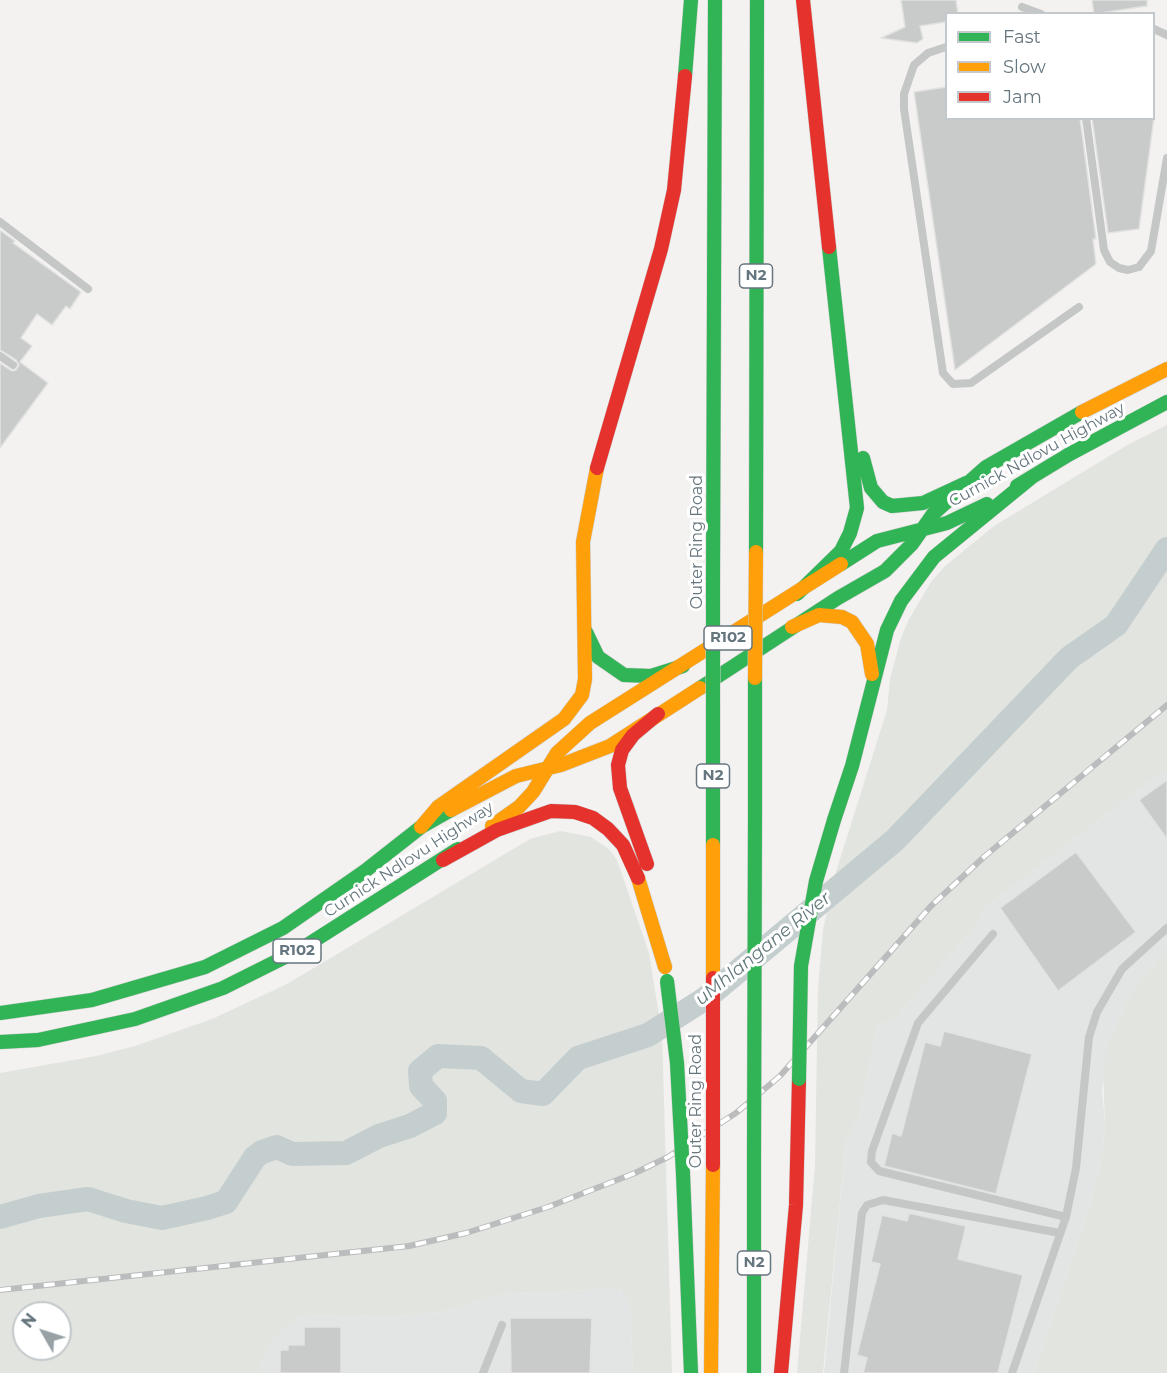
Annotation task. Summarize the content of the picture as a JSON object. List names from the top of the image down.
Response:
{
  "streets": {
    "main road": [
      "N2",
      "Curnick Ndlovu Highway",
      "Outer Ring Road",
      "R102"
    ]
  },
  "water": ["uMhlangane River"],
  "legend": ["Fast", "Slow", "Jam"],
  "north": "top left"
}
